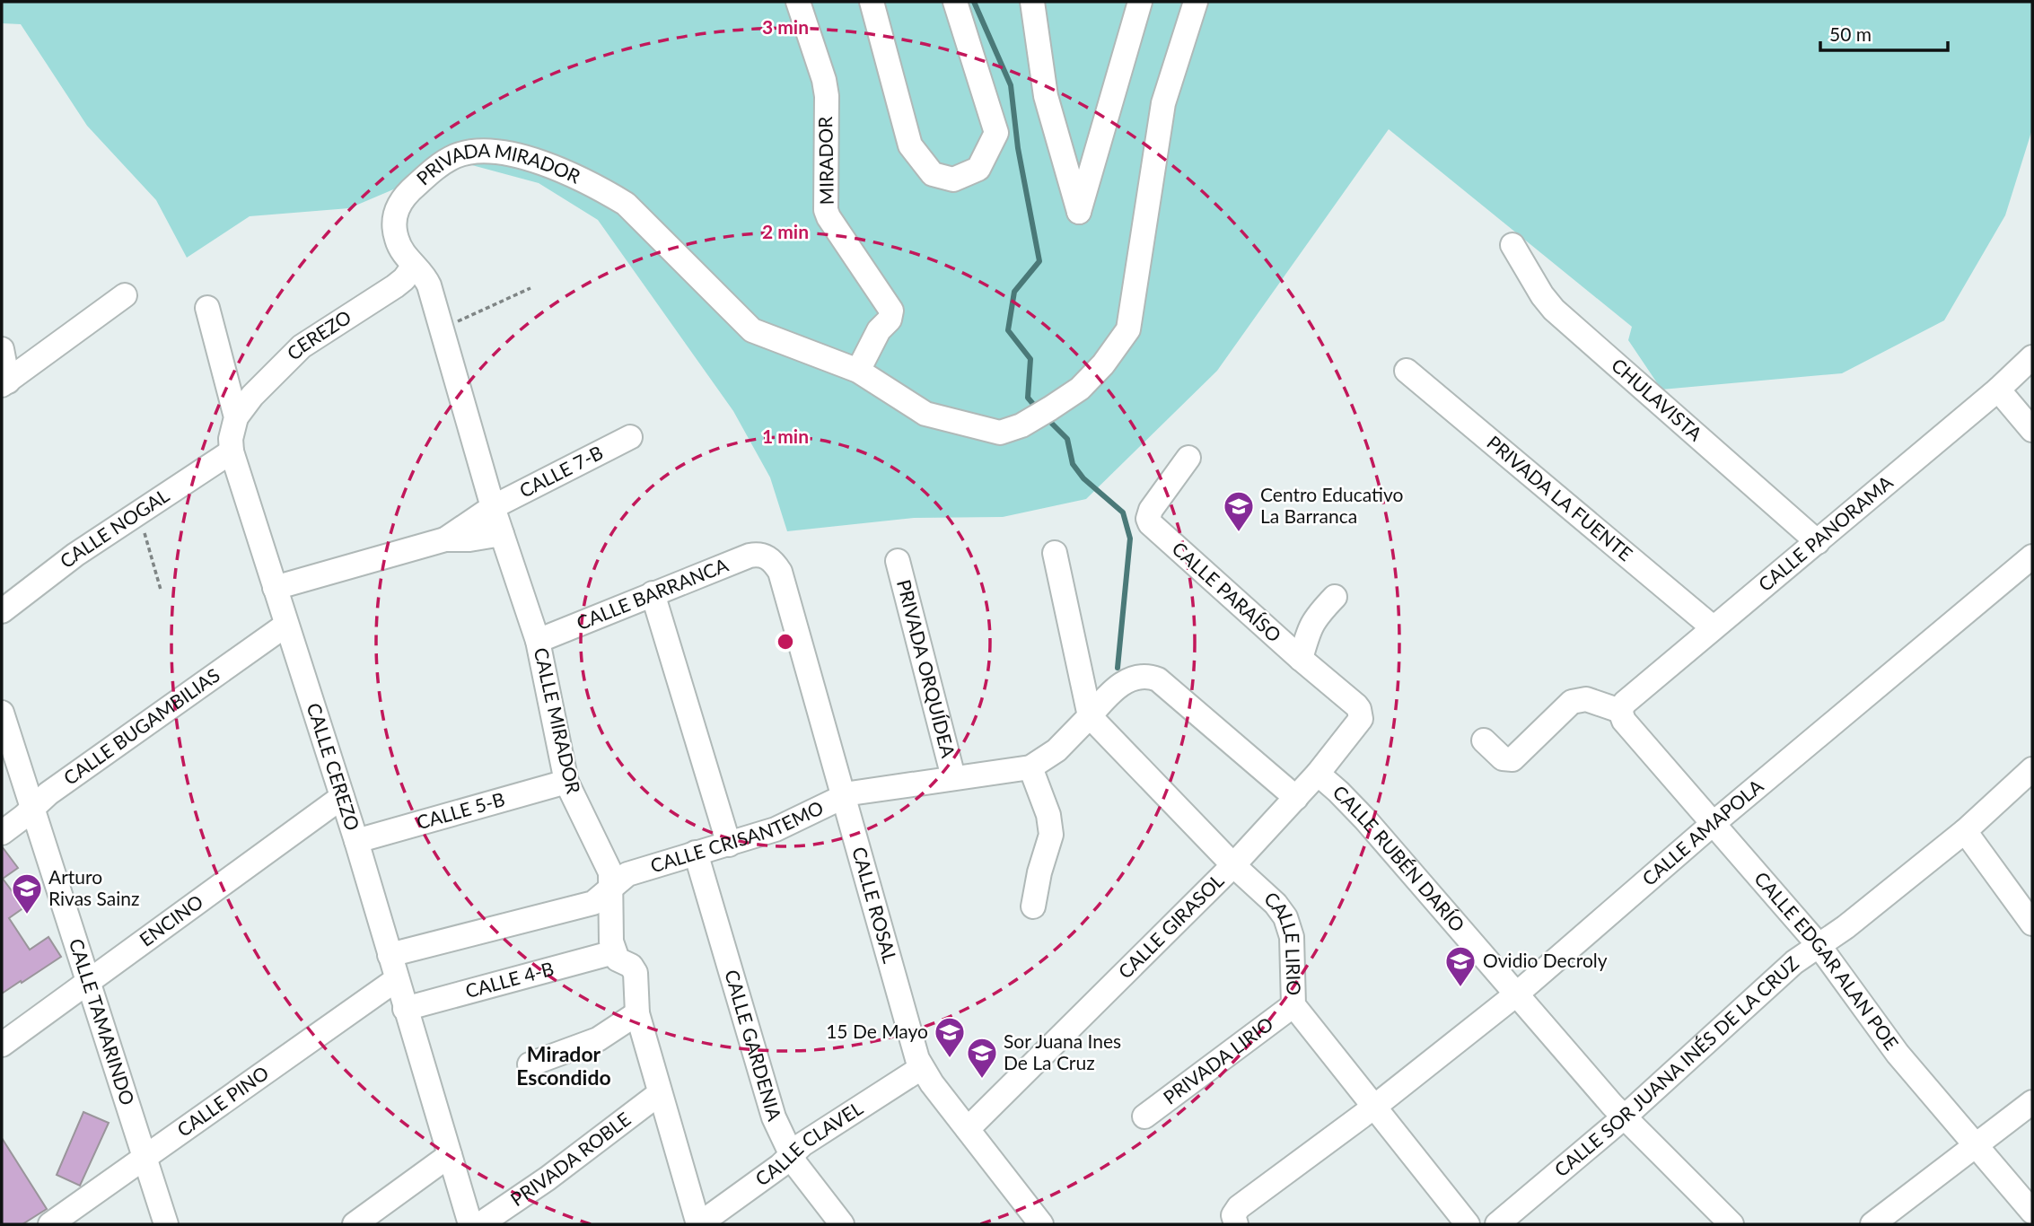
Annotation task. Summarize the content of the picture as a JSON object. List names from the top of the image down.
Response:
{
  "streets": {
    "street": [
      "MIRADOR",
      "PRIVADA MIRADOR",
      "CEREZO",
      "CHULAVISTA",
      "CALLE 7-B",
      "PRIVADA LA FUENTE",
      "CALLE NOGAL",
      "CALLE PANORAMA",
      "CALLE PARAÍSO",
      "CALLE BARRANCA",
      "PRIVADA ORQUÍDEA",
      "CALLE MIRADOR",
      "CALLE BUGAMBILIAS",
      "CALLE CEREZO",
      "CALLE 5-B",
      "CALLE AMAPOLA",
      "CALLE CRISANTEMO",
      "CALLE RUBÉN DARÍO",
      "CALLE ROSAL",
      "ENCINO",
      "CALLE GIRASOL",
      "CALLE LIRIO",
      "CALLE EDGAR ALAN POE",
      "CALLE 4-B",
      "CALLE TAMARINDO",
      "CALLE GARDENIA",
      "PRIVADA LIRIO",
      "CALLE SOR JUANA INÉS DE LA CRUZ",
      "CALLE PINO",
      "CALLE CLAVEL",
      "PRIVADA ROBLE"
    ]
  },
  "crossings": [
    ["MIRADOR", "PRIVADA MIRADOR"],
    ["PRIVADA MIRADOR", "CEREZO"],
    ["PRIVADA MIRADOR", "CALLE 7-B"],
    ["PRIVADA MIRADOR", "CALLE MIRADOR"],
    ["CEREZO", "CALLE CEREZO"],
    ["CHULAVISTA", "CALLE PANORAMA"],
    ["PRIVADA LA FUENTE", "CALLE PANORAMA"],
    ["CALLE NOGAL", "CALLE CEREZO"],
    ["CALLE PANORAMA", "CALLE EDGAR ALAN POE"],
    ["CALLE PARAÍSO", "CALLE GIRASOL"],
    ["CALLE BARRANCA", "CALLE MIRADOR"],
    ["CALLE BARRANCA", "CALLE ROSAL"],
    ["PRIVADA ORQUÍDEA", "CALLE CRISANTEMO"],
    ["CALLE MIRADOR", "CALLE 5-B"],
    ["CALLE MIRADOR", "CALLE CRISANTEMO"],
    ["CALLE MIRADOR", "CALLE 4-B"],
    ["CALLE BUGAMBILIAS", "CALLE CEREZO"],
    ["CALLE BUGAMBILIAS", "CALLE TAMARINDO"],
    ["CALLE CEREZO", "CALLE 5-B"],
    ["CALLE CEREZO", "CALLE CRISANTEMO"],
    ["CALLE CEREZO", "ENCINO"],
    ["CALLE CEREZO", "CALLE 4-B"],
    ["CALLE CEREZO", "CALLE PINO"],
    ["CALLE AMAPOLA", "CALLE RUBÉN DARÍO"],
    ["CALLE AMAPOLA", "CALLE LIRIO"],
    ["CALLE AMAPOLA", "CALLE EDGAR ALAN POE"],
    ["CALLE CRISANTEMO", "CALLE ROSAL"],
    ["CALLE CRISANTEMO", "CALLE LIRIO"],
    ["CALLE CRISANTEMO", "CALLE GARDENIA"],
    ["CALLE RUBÉN DARÍO", "CALLE GIRASOL"],
    ["CALLE RUBÉN DARÍO", "CALLE SOR JUANA INÉS DE LA CRUZ"],
    ["CALLE ROSAL", "CALLE GIRASOL"],
    ["CALLE ROSAL", "CALLE CLAVEL"],
    ["ENCINO", "CALLE TAMARINDO"],
    ["CALLE GIRASOL", "CALLE LIRIO"],
    ["CALLE LIRIO", "PRIVADA LIRIO"],
    ["CALLE EDGAR ALAN POE", "CALLE SOR JUANA INÉS DE LA CRUZ"],
    ["CALLE TAMARINDO", "CALLE PINO"],
    ["CALLE GARDENIA", "CALLE CLAVEL"]
  ],
  "districts": ["Mirador Escondido"],
  "places": {
    "school or university": [
      "Centro Educativo La Barranca",
      "Arturo Rivas Sainz",
      "Ovidio Decroly",
      "15 De Mayo",
      "Sor Juana Ines De La Cruz"
    ]
  },
  "scale_bar": "50 m",
  "rings": ["3 min", "2 min", "1 min"]
}
